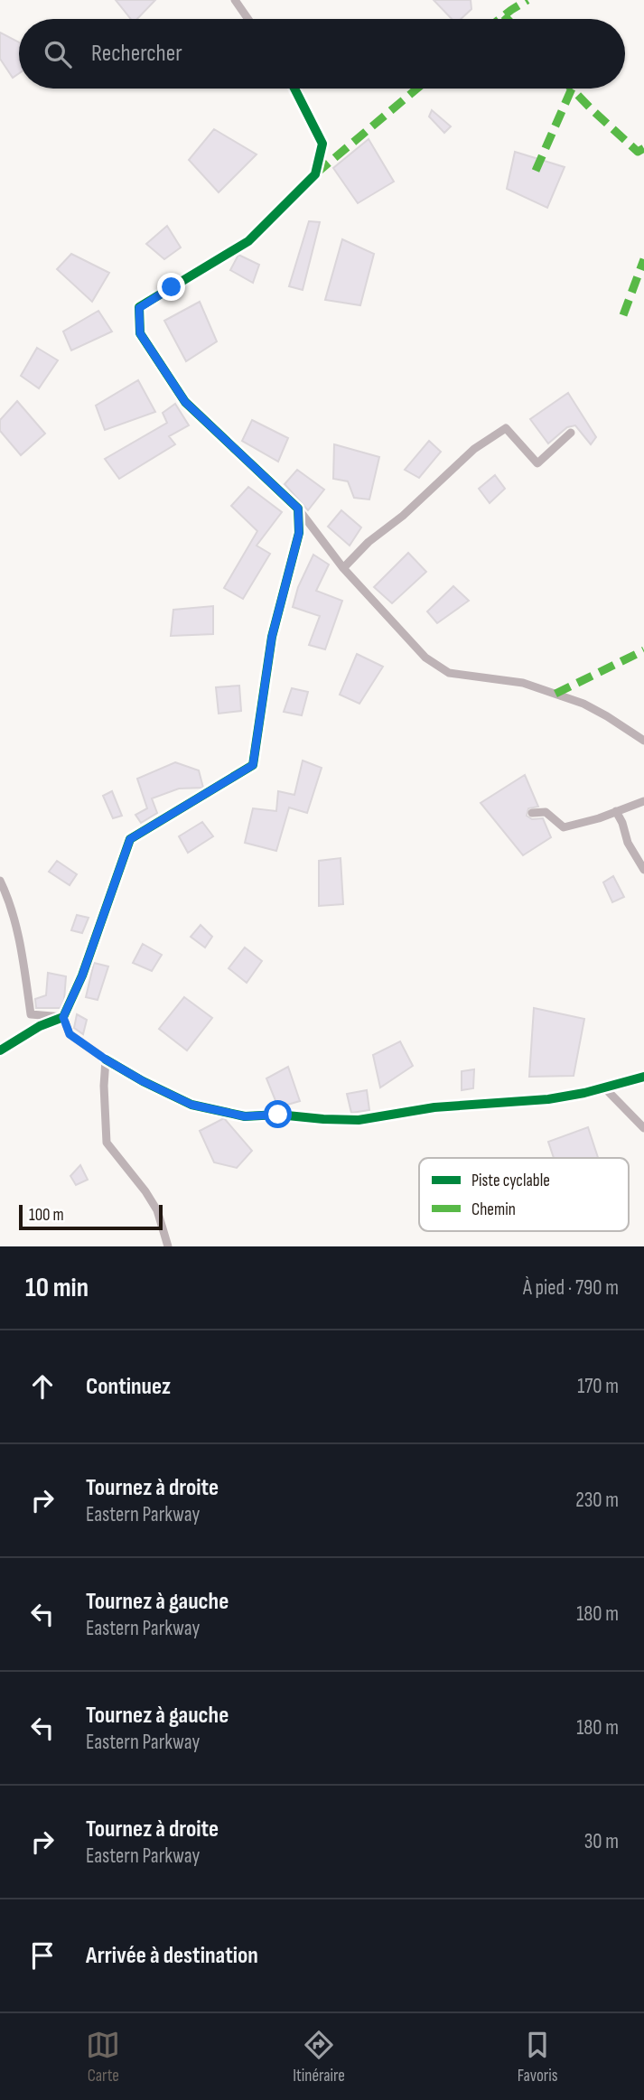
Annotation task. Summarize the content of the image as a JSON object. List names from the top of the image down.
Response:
{
  "legend": ["Piste cyclable", "Chemin"],
  "scale_bar": "100 m",
  "page": {
    "search": "Rechercher",
    "scale": "100 m",
    "heading": ["10 min", "À pied · 790 m"],
    "list": [
      ["Continuez", "170 m"],
      ["Tournez à droite", "Eastern Parkway", "230 m"],
      ["Tournez à gauche", "Eastern Parkway", "180 m"],
      ["Tournez à gauche", "Eastern Parkway", "180 m"],
      ["Tournez à droite", "Eastern Parkway", "30 m"],
      "Arrivée à destination"
    ],
    "nav": ["Carte", "Itinéraire", "Favoris"]
  }
}
